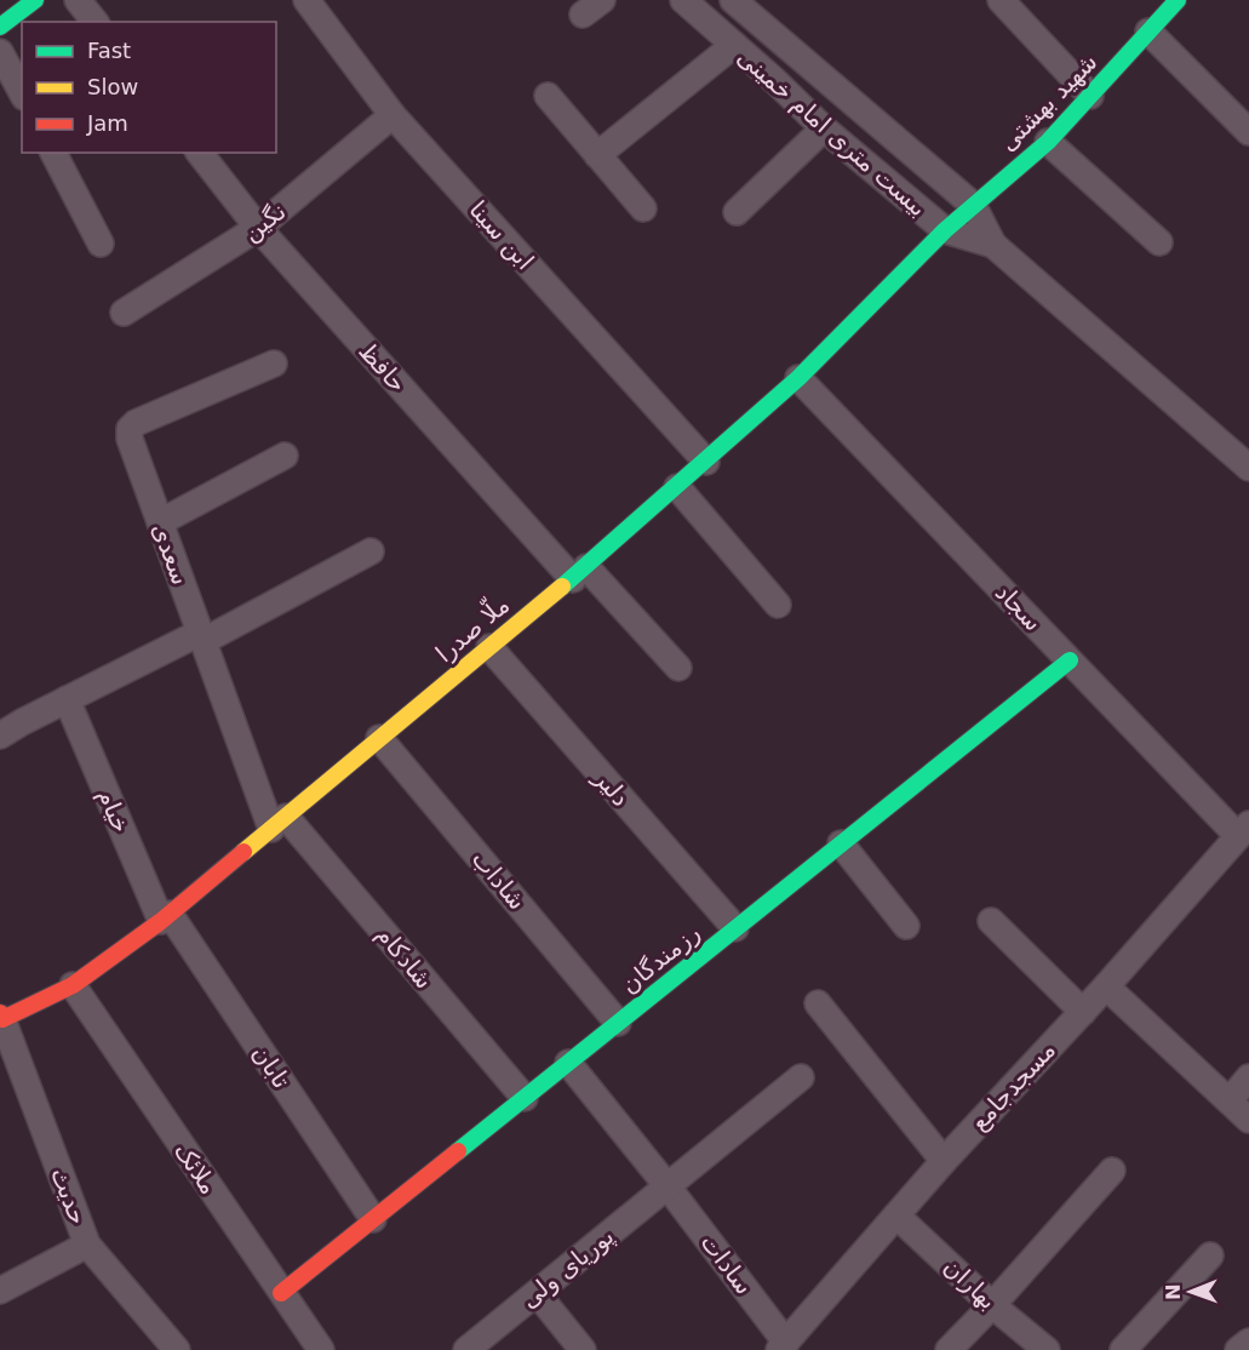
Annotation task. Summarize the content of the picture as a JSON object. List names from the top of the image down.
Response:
{
  "streets": {
    "street": [
      "شهید بهشتی",
      "بیست متری امام خمینی",
      "نگین",
      "ابن سینا",
      "حافظ",
      "سعدی",
      "سجاد",
      "ملّا صدرا",
      "دلیر",
      "خیام",
      "شاداب",
      "شادکام",
      "رزمندگان",
      "تابان",
      "مسجدجامع",
      "ملائک",
      "حدیث",
      "سادات",
      "پوریای ولی",
      "بهاران"
    ]
  },
  "crossings": [
    ["شهید بهشتی", "بیست متری امام خمینی"],
    ["شهید بهشتی", "ملّا صدرا"],
    ["بیست متری امام خمینی", "ملّا صدرا"],
    ["نگین", "ابن سینا"],
    ["نگین", "حافظ"],
    ["ابن سینا", "ملّا صدرا"],
    ["حافظ", "ملّا صدرا"],
    ["سعدی", "ملّا صدرا"],
    ["سعدی", "شادکام"],
    ["سجاد", "ملّا صدرا"],
    ["سجاد", "رزمندگان"],
    ["سجاد", "مسجدجامع"],
    ["ملّا صدرا", "دلیر"],
    ["ملّا صدرا", "خیام"],
    ["ملّا صدرا", "شاداب"],
    ["ملّا صدرا", "شادکام"],
    ["ملّا صدرا", "تابان"],
    ["ملّا صدرا", "ملائک"],
    ["ملّا صدرا", "حدیث"],
    ["دلیر", "رزمندگان"],
    ["خیام", "تابان"],
    ["شاداب", "رزمندگان"],
    ["شادکام", "رزمندگان"],
    ["رزمندگان", "تابان"],
    ["رزمندگان", "ملائک"],
    ["رزمندگان", "سادات"],
    ["مسجدجامع", "سادات"],
    ["مسجدجامع", "بهاران"],
    ["سادات", "پوریای ولی"]
  ],
  "legend": ["Fast", "Slow", "Jam"],
  "north": "left"
}
